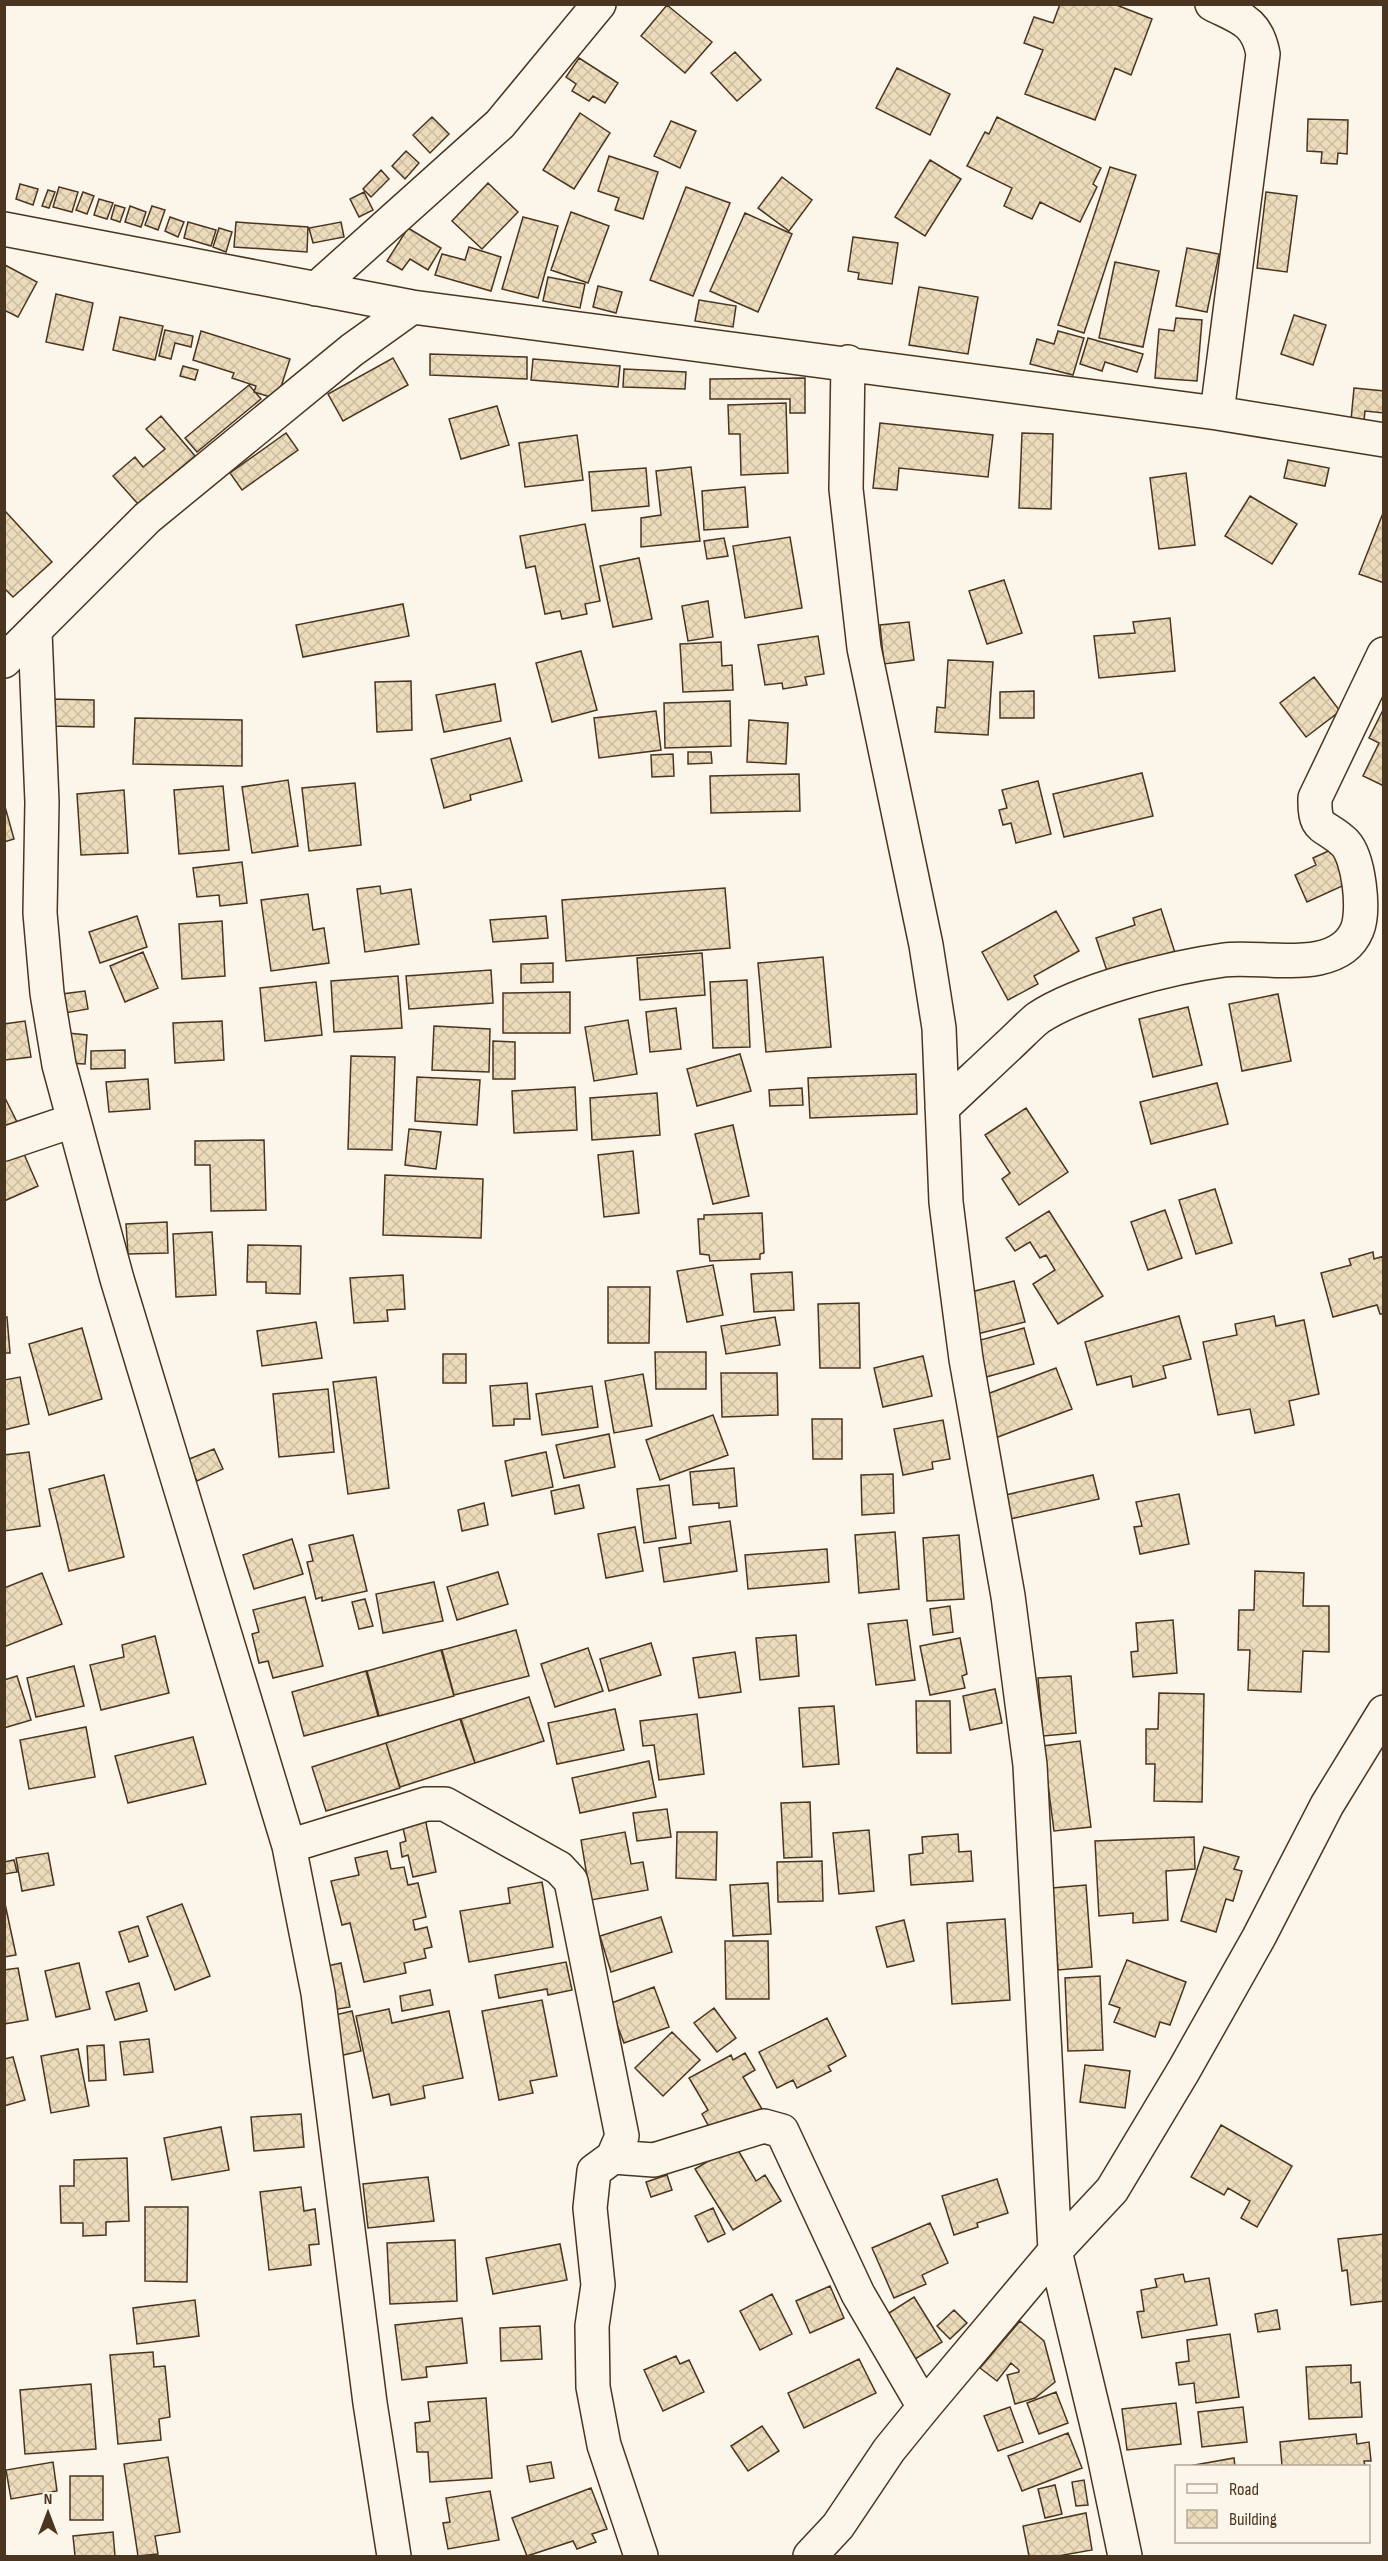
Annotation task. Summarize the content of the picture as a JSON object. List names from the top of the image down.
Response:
{
  "legend": ["Road", "Building"],
  "north": "top"
}
